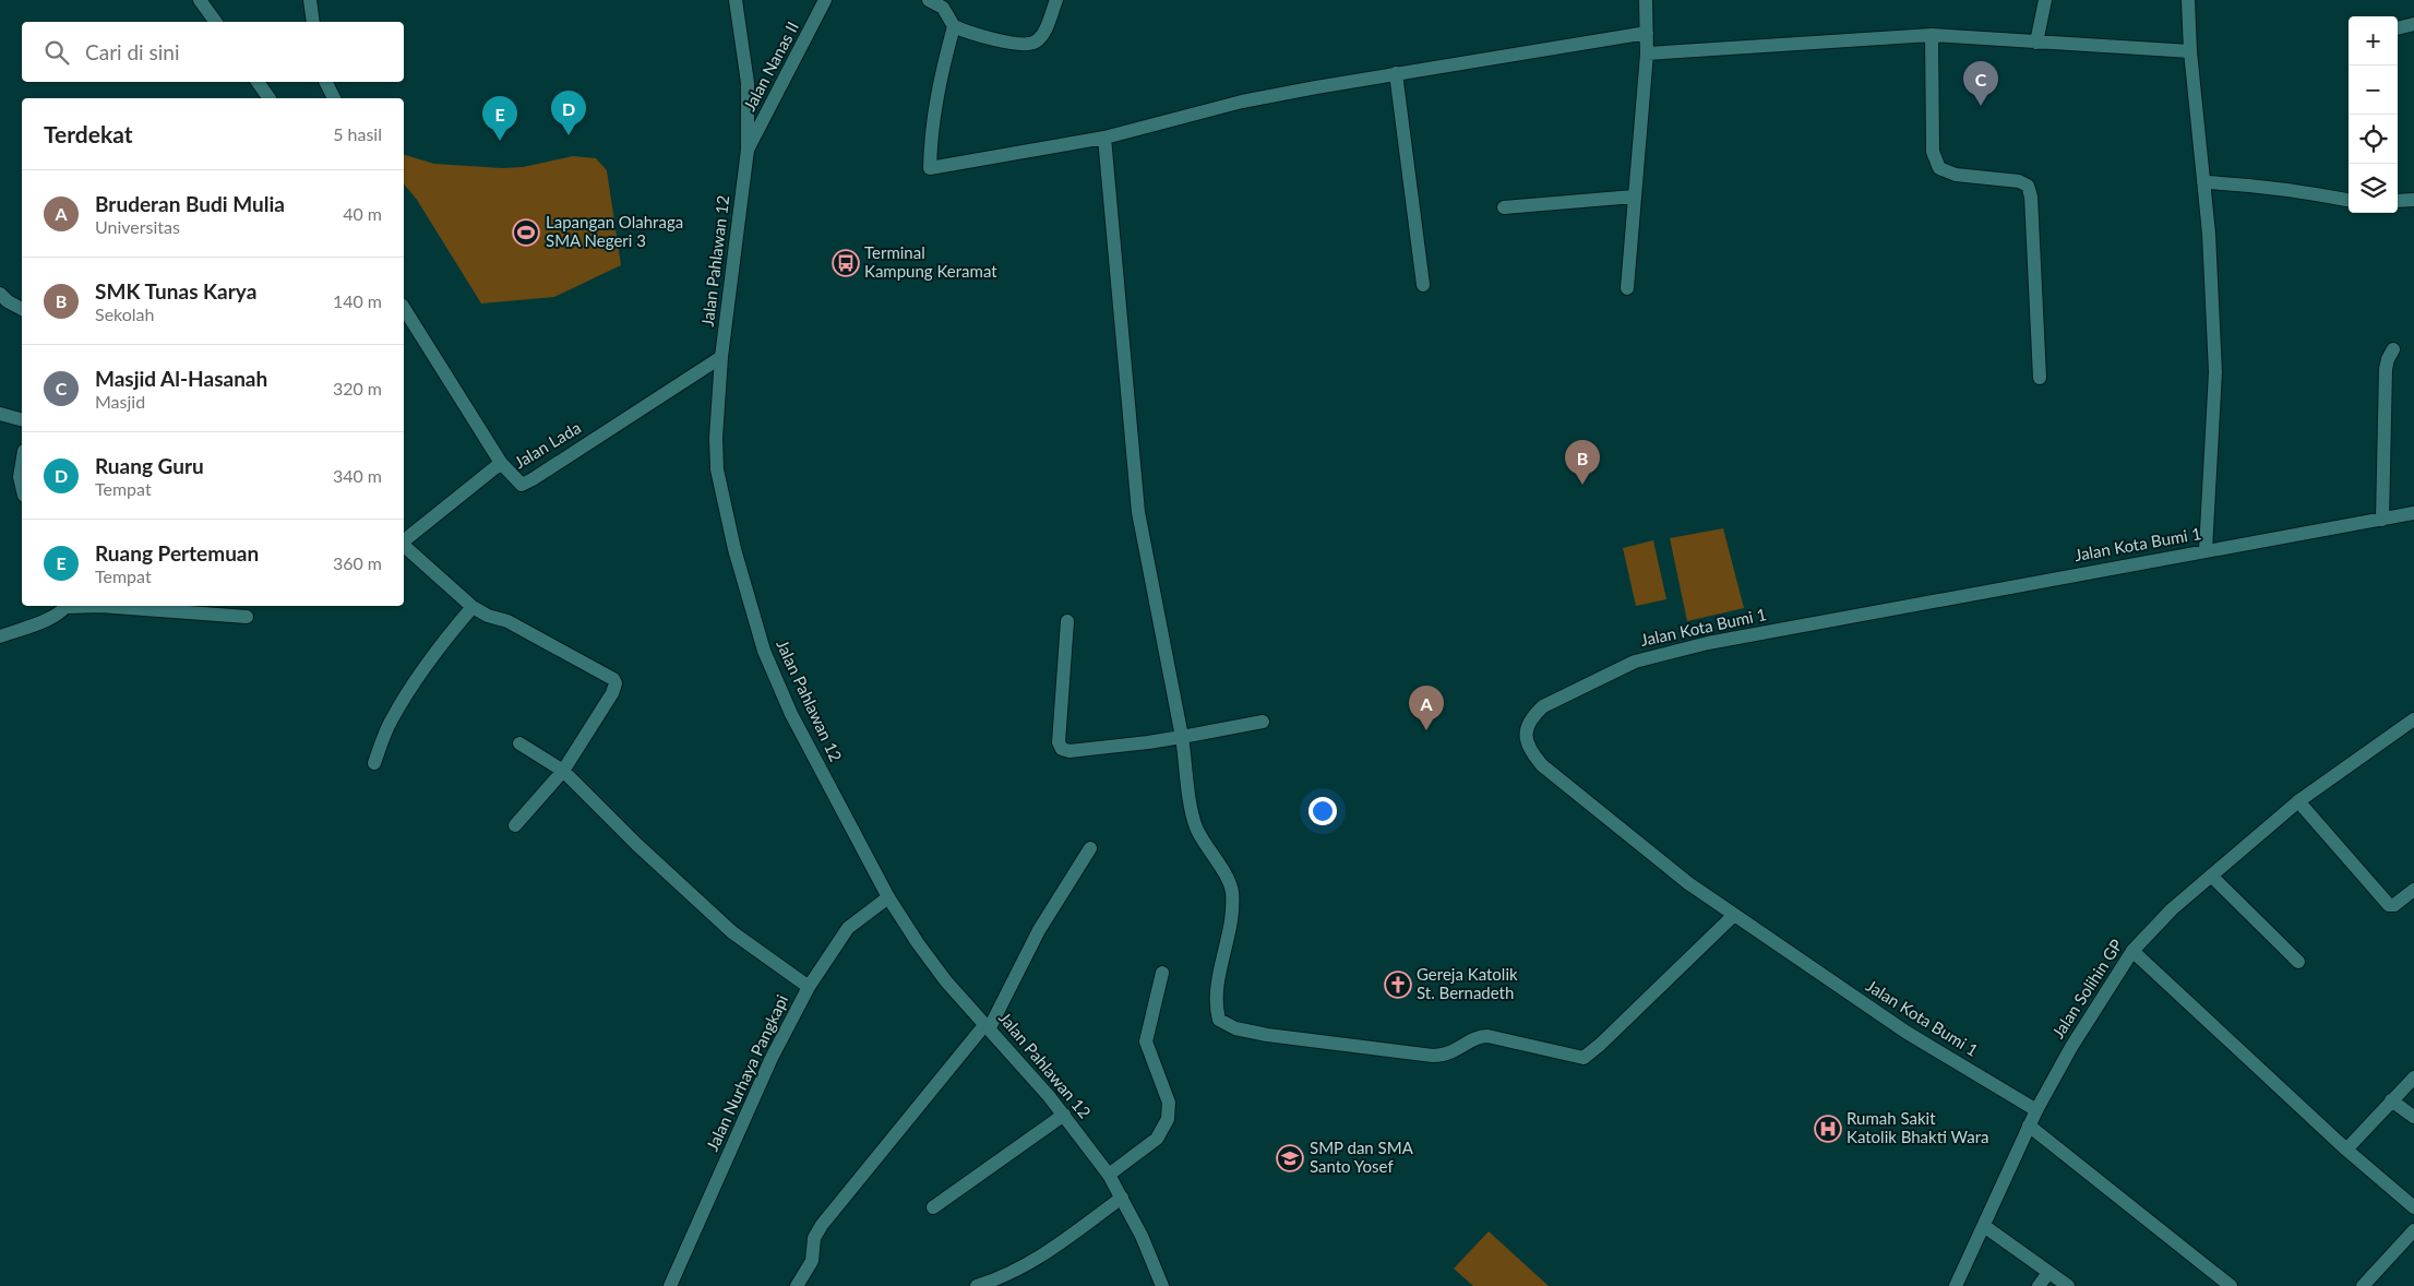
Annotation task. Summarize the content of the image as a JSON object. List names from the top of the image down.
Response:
{
  "streets": {
    "street": [
      "Jalan Nanas II",
      "Jalan Pahlawan 12",
      "Jalan Lada",
      "Jalan Kota Bumi 1",
      "Jalan Solihin GP",
      "Jalan Nurhaya Pangkapi"
    ]
  },
  "crossings": [
    ["Jalan Nanas II", "Jalan Pahlawan 12"],
    ["Jalan Pahlawan 12", "Jalan Lada"],
    ["Jalan Pahlawan 12", "Jalan Nurhaya Pangkapi"],
    ["Jalan Kota Bumi 1", "Jalan Solihin GP"]
  ],
  "places": {
    "sports": ["Lapangan Olahraga SMA Negeri 3"],
    "bus stop": ["Terminal Kampung Keramat"],
    "church": ["Gereja Katolik St. Bernadeth"],
    "hospital": ["Rumah Sakit Katolik Bhakti Wara"],
    "school or university": ["SMP dan SMA Santo Yosef"]
  },
  "page": {
    "map_buttons": ["+", "−"],
    "search": "Cari di sini",
    "pins": [
      "C",
      "D",
      "E",
      "B",
      "A"
    ],
    "heading": ["Terdekat", "5 hasil"],
    "list": [
      {
        "mark": "A",
        "name": "Bruderan Budi Mulia",
        "note": "Universitas",
        "value": "40 m"
      },
      {
        "mark": "B",
        "name": "SMK Tunas Karya",
        "note": "Sekolah",
        "value": "140 m"
      },
      {
        "mark": "C",
        "name": "Masjid Al-Hasanah",
        "note": "Masjid",
        "value": "320 m"
      },
      {
        "mark": "D",
        "name": "Ruang Guru",
        "note": "Tempat",
        "value": "340 m"
      },
      {
        "mark": "E",
        "name": "Ruang Pertemuan",
        "note": "Tempat",
        "value": "360 m"
      }
    ]
  }
}
